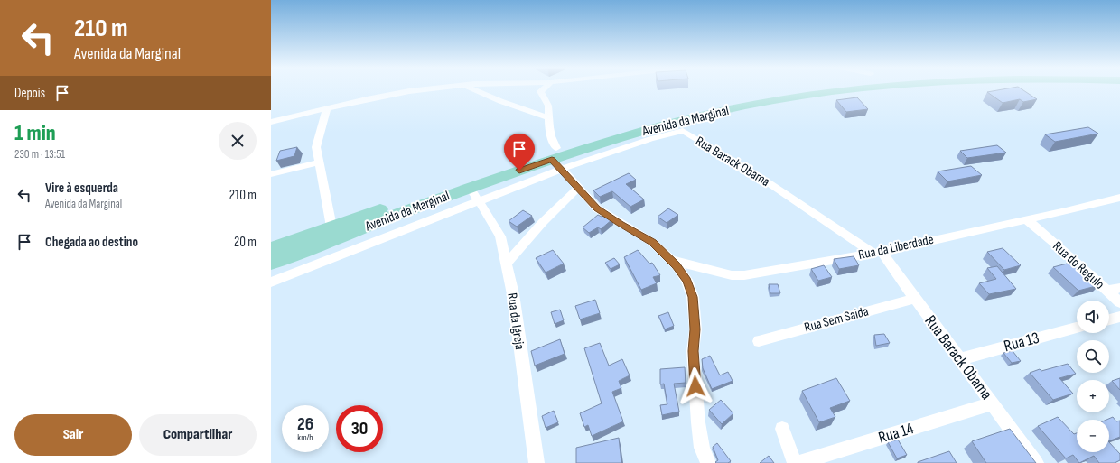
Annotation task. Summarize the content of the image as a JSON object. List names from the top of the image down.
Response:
{
  "streets": {
    "main road": ["Avenida da Marginal"],
    "street": [
      "Rua Barack Obama",
      "Rua da Liberdade",
      "Rua do Regulo",
      "Rua Sem Saida",
      "Rua da Igreja",
      "Rua 13",
      "Rua 14"
    ]
  },
  "crossings": [
    ["Avenida da Marginal", "Rua Barack Obama"],
    ["Avenida da Marginal", "Rua da Igreja"],
    ["Rua Barack Obama", "Rua da Liberdade"],
    ["Rua Barack Obama", "Rua Sem Saida"],
    ["Rua Barack Obama", "Rua 13"],
    ["Rua Barack Obama", "Rua 14"],
    ["Rua da Liberdade", "Rua do Regulo"]
  ],
  "page": {
    "turn": ["210 m", "Avenida da Marginal"],
    "then": "Depois",
    "heading": ["1 min", "230 m · 13:51"],
    "list": [
      {
        "name": "Vire à esquerda",
        "note": "Avenida da Marginal",
        "value": "210 m"
      },
      {
        "name": "Chegada ao destino",
        "value": "20 m"
      }
    ],
    "map_buttons": ["+", "−"],
    "speed": "26 km/h",
    "limit": "30",
    "buttons": ["Sair", "Compartilhar"]
  }
}
